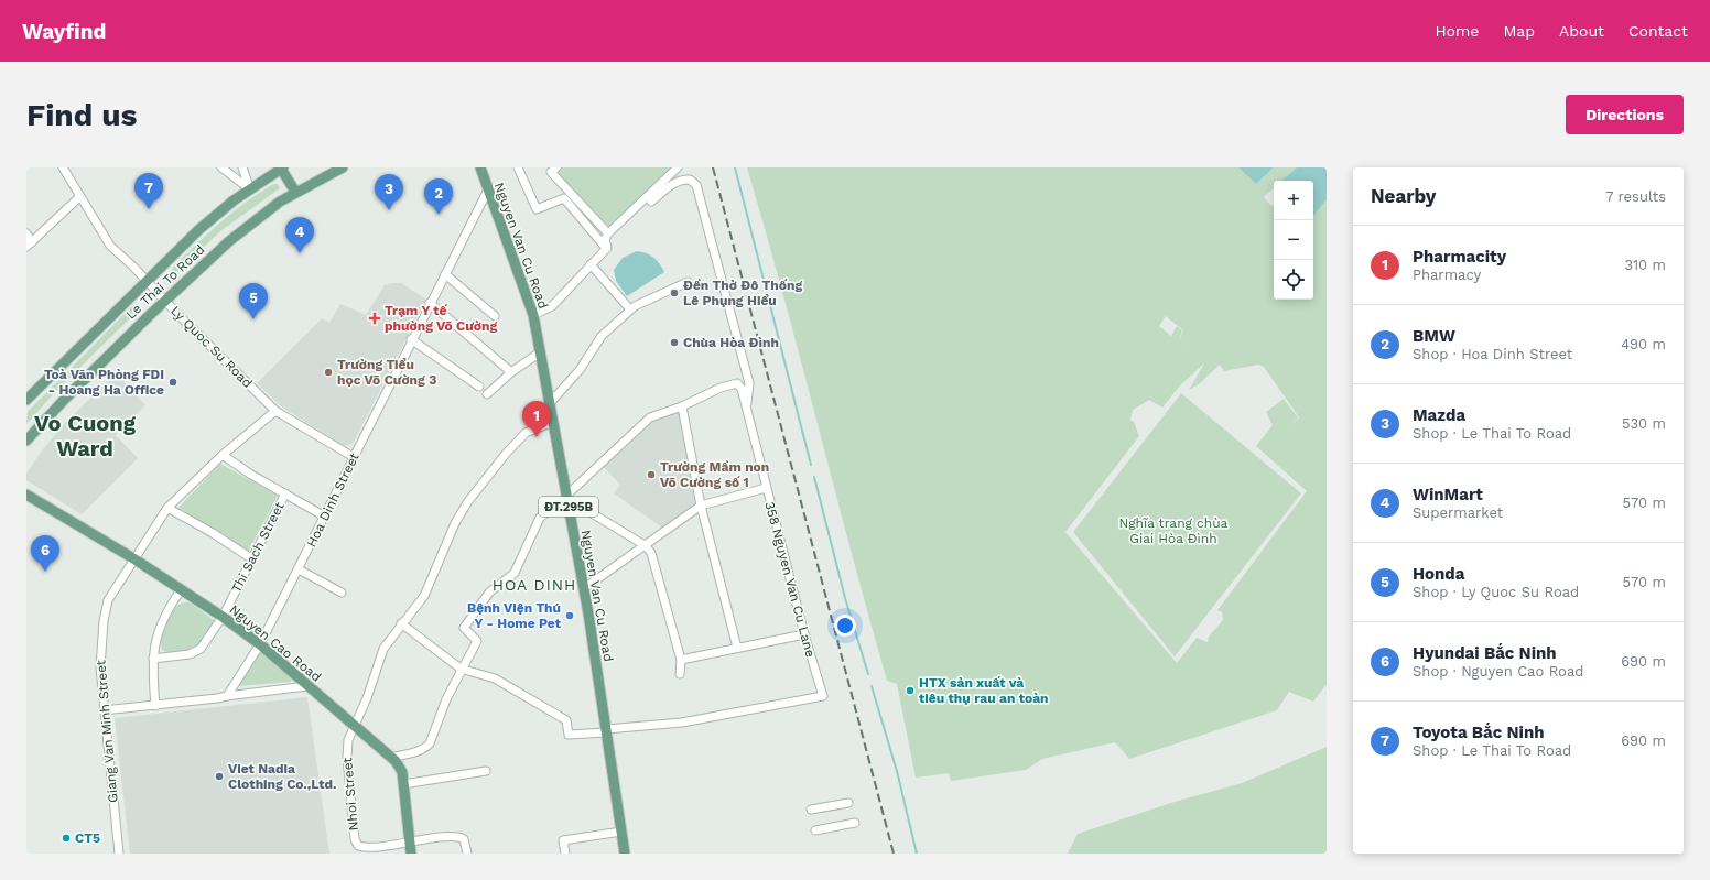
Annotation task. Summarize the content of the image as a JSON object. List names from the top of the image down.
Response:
{
  "streets": {
    "main road": [
      "Nguyen Van Cu Road",
      "Le Thai To Road",
      "ĐT.295B",
      "Nguyen Cao Road"
    ],
    "street": [
      "Ly Quoc Su Road",
      "Hoa Dinh Street",
      "Thi Sach Street",
      "358 Nguyen Van Cu Lane",
      "Giang Van Minh Street",
      "Nhoi Street"
    ]
  },
  "crossings": [
    ["Nguyen Van Cu Road", "Hoa Dinh Street"],
    ["Nguyen Van Cu Road", "358 Nguyen Van Cu Lane"],
    ["Le Thai To Road", "Ly Quoc Su Road"],
    ["Ly Quoc Su Road", "Hoa Dinh Street"],
    ["Ly Quoc Su Road", "Giang Van Minh Street"],
    ["Hoa Dinh Street", "Nguyen Cao Road"],
    ["Thi Sach Street", "Nguyen Cao Road"],
    ["Nguyen Cao Road", "Giang Van Minh Street"],
    ["Nguyen Cao Road", "Nhoi Street"]
  ],
  "districts": ["Vo Cuong Ward", "HOA DINH"],
  "parks": ["Nghĩa trang chùa Giai Hòa Đình"],
  "places": {
    "other": [
      "Đền Thờ Đô Thống Lê Phụng Hiểu",
      "Chùa Hòa Đình",
      "Trường Tiểu học Võ Cường 3",
      "Toà Văn Phòng FDI - Hoang Ha Office",
      "Trường Mầm non Võ Cường số 1",
      "Bệnh Viện Thú Y - Home Pet",
      "HTX sản xuất và tiêu thụ rau an toàn",
      "Viet Nadia Clothing Co.,Ltd.",
      "CT5"
    ],
    "health": ["Trạm Y tế phường Võ Cường"]
  },
  "page": {
    "header": "Wayfind",
    "nav": [
      "Home",
      "Map",
      "About",
      "Contact"
    ],
    "buttons": "Directions",
    "title": "Find us",
    "heading": ["Nearby", "7 results"],
    "pins": [
      "7",
      "3",
      "2",
      "4",
      "5",
      "1",
      "6"
    ],
    "map_buttons": ["+", "−"],
    "list": [
      {
        "mark": "1",
        "name": "Pharmacity",
        "note": "Pharmacy",
        "value": "310 m"
      },
      {
        "mark": "2",
        "name": "BMW",
        "note": "Shop · Hoa Dinh Street",
        "value": "490 m"
      },
      {
        "mark": "3",
        "name": "Mazda",
        "note": "Shop · Le Thai To Road",
        "value": "530 m"
      },
      {
        "mark": "4",
        "name": "WinMart",
        "note": "Supermarket",
        "value": "570 m"
      },
      {
        "mark": "5",
        "name": "Honda",
        "note": "Shop · Ly Quoc Su Road",
        "value": "570 m"
      },
      {
        "mark": "6",
        "name": "Hyundai Bắc Ninh",
        "note": "Shop · Nguyen Cao Road",
        "value": "690 m"
      },
      {
        "mark": "7",
        "name": "Toyota Bắc Ninh",
        "note": "Shop · Le Thai To Road",
        "value": "690 m"
      }
    ]
  }
}
